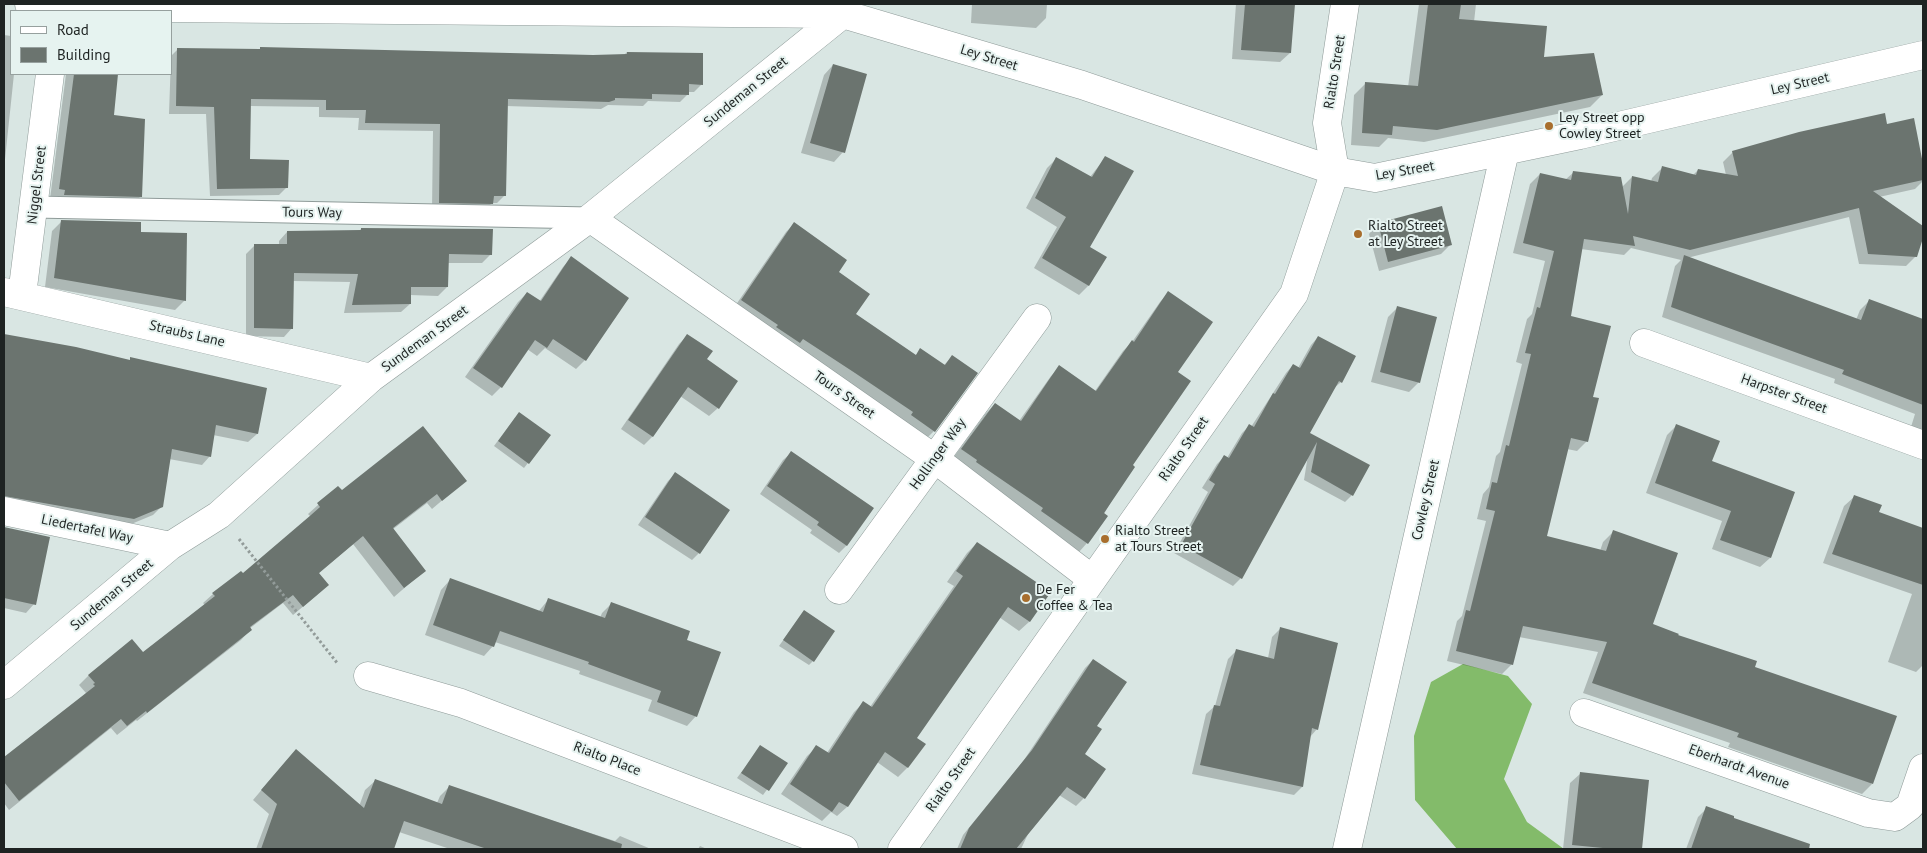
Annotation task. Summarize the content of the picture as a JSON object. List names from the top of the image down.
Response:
{
  "streets": {
    "street": [
      "Ley Street",
      "Rialto Street",
      "Sundeman Street",
      "Niggel Street",
      "Straubs Lane",
      "Harpster Street",
      "Tours Street",
      "Hollinger Way",
      "Cowley Street",
      "Liedertafel Way",
      "Rialto Place",
      "Eberhardt Avenue"
    ],
    "lane": ["Tours Way"]
  },
  "crossings": [
    ["Ley Street", "Rialto Street"],
    ["Ley Street", "Sundeman Street"],
    ["Ley Street", "Cowley Street"],
    ["Rialto Street", "Tours Street"],
    ["Sundeman Street", "Tours Way"],
    ["Sundeman Street", "Straubs Lane"],
    ["Sundeman Street", "Tours Street"],
    ["Sundeman Street", "Liedertafel Way"],
    ["Niggel Street", "Tours Way"],
    ["Niggel Street", "Straubs Lane"],
    ["Tours Way", "Tours Street"],
    ["Tours Street", "Hollinger Way"]
  ],
  "places": [
    "Ley Street opp Cowley Street",
    "Rialto Street at Ley Street",
    "Rialto Street at Tours Street",
    "De Fer Coffee & Tea"
  ],
  "legend": ["Road", "Building"]
}
